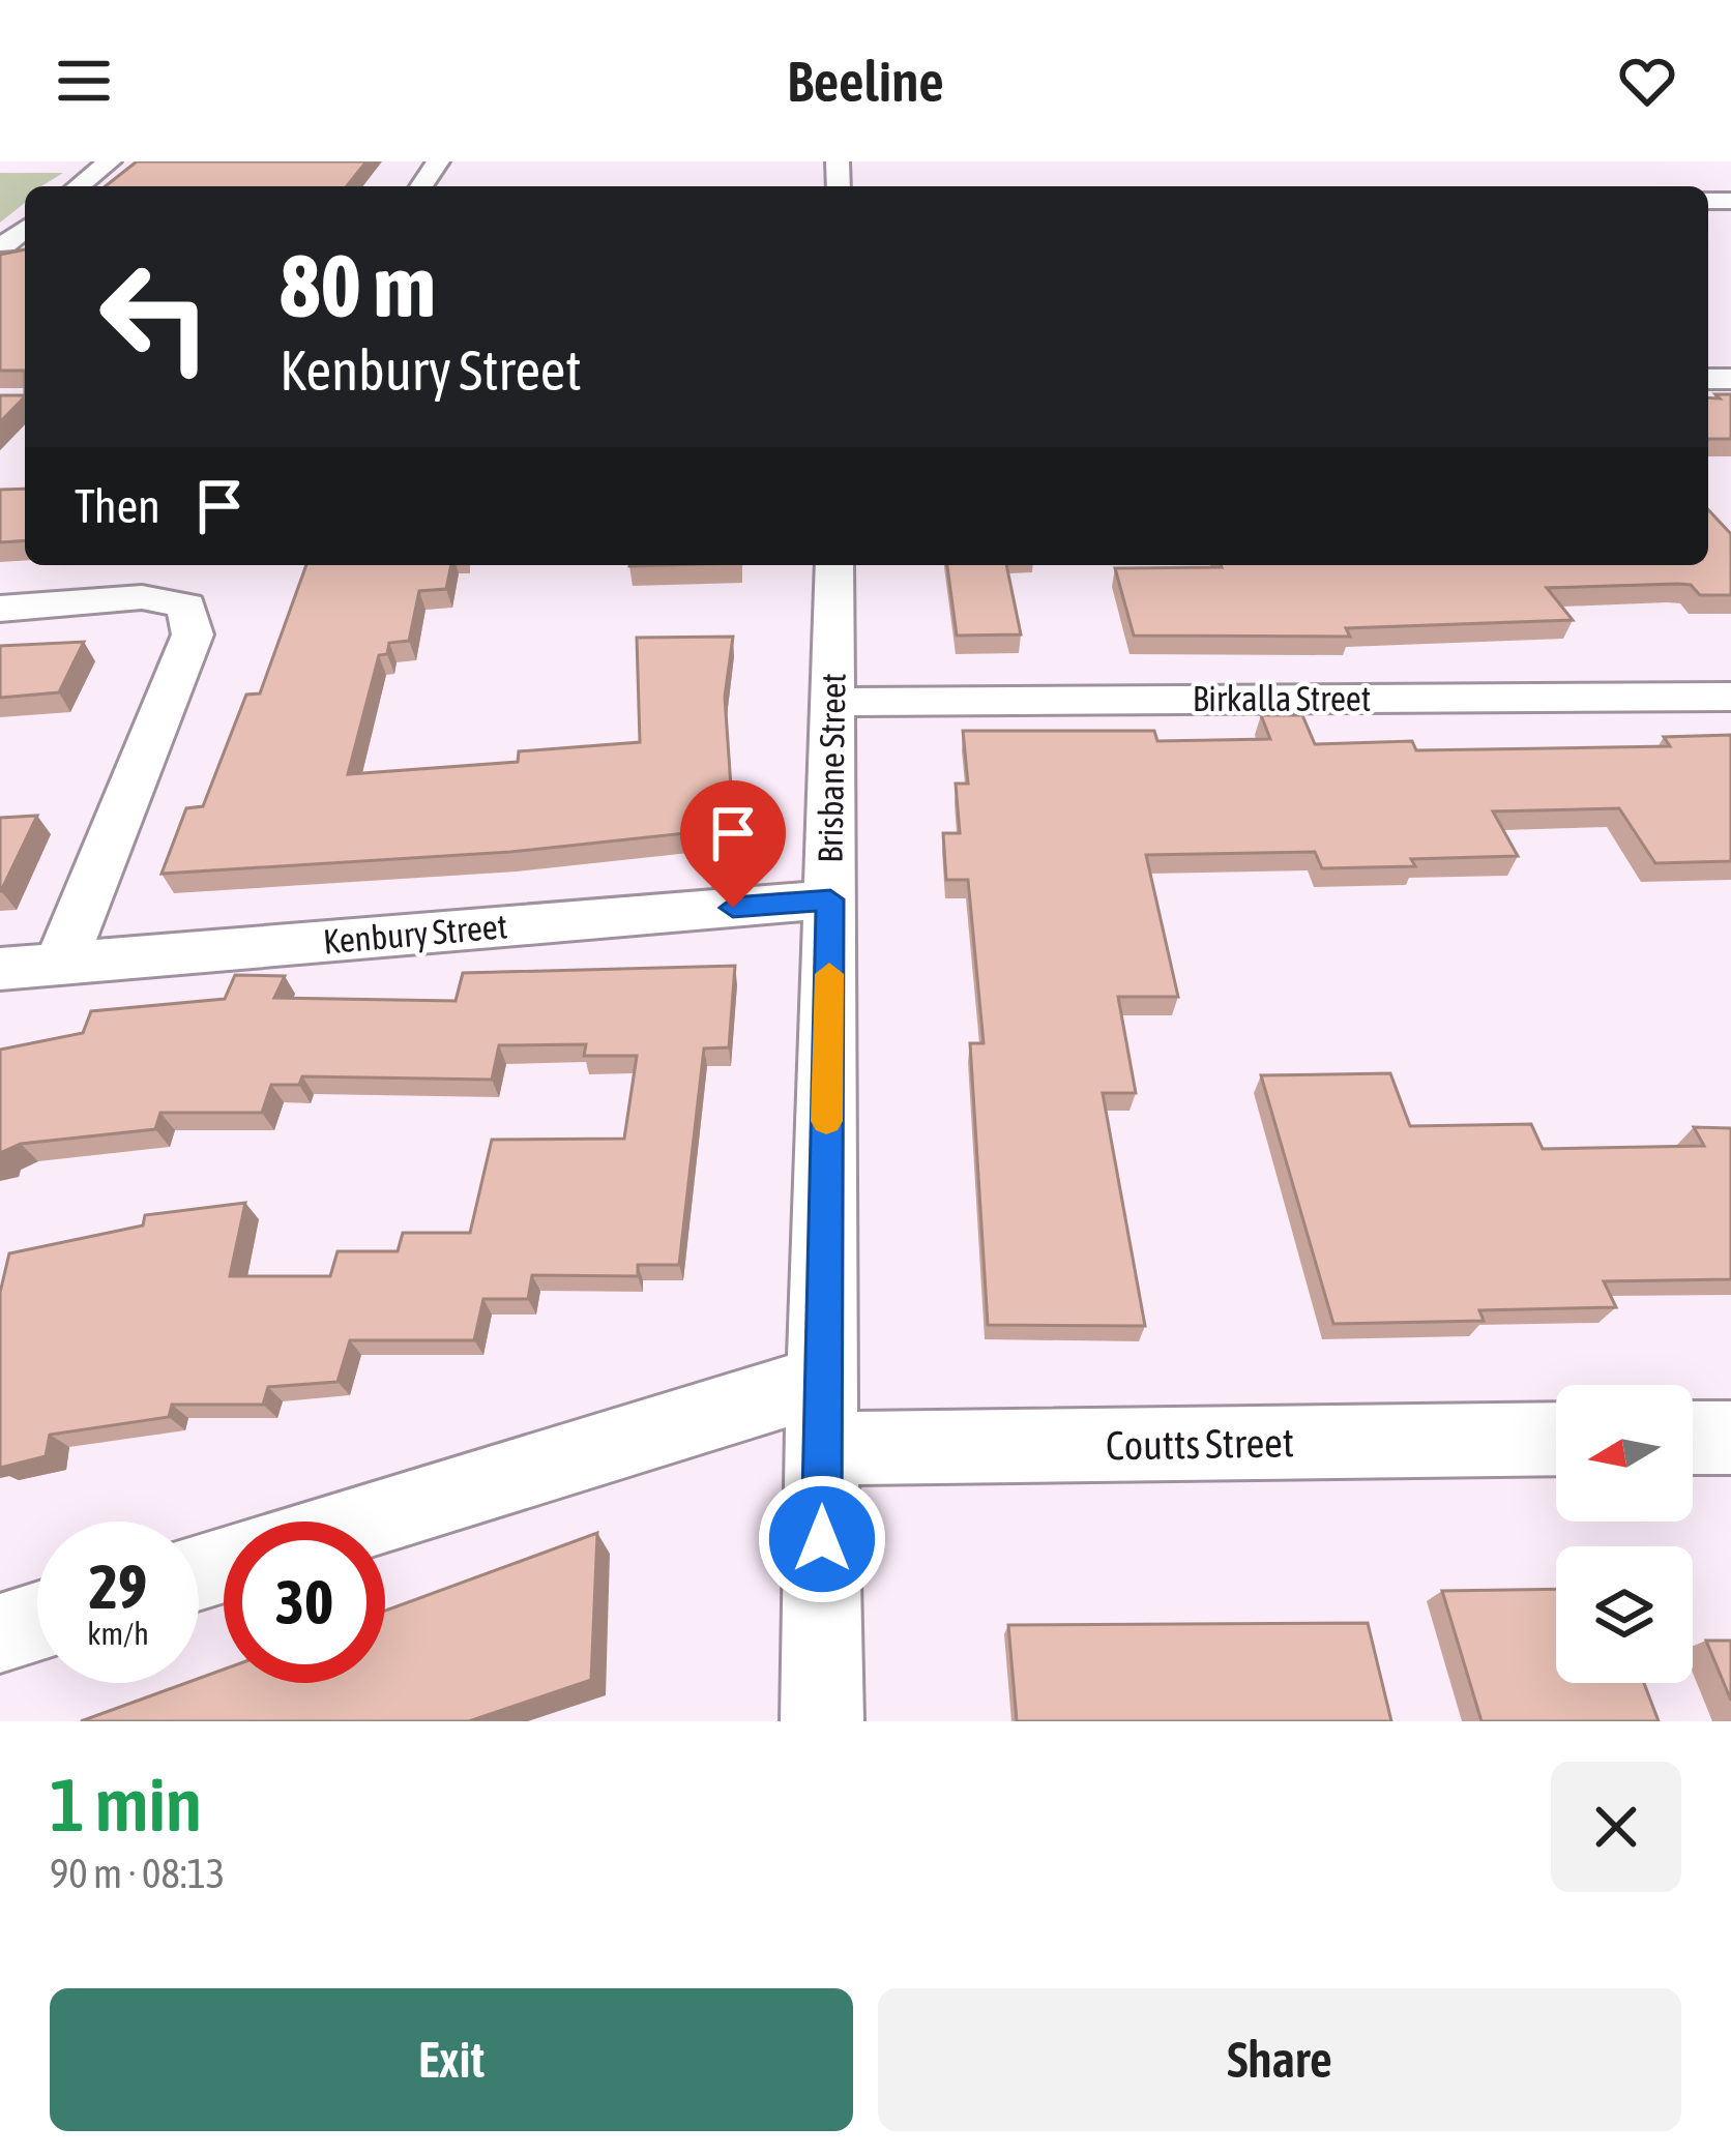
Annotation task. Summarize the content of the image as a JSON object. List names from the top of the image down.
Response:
{
  "streets": {
    "street": [
      "Birkalla Street",
      "Brisbane Street",
      "Kenbury Street",
      "Coutts Street"
    ]
  },
  "crossings": [
    ["Birkalla Street", "Brisbane Street"],
    ["Brisbane Street", "Kenbury Street"],
    ["Brisbane Street", "Coutts Street"]
  ],
  "north": "left",
  "page": {
    "header": "Beeline",
    "turn": ["80 m", "Kenbury Street"],
    "then": "Then",
    "speed": "29 km/h",
    "limit": "30",
    "heading": ["1 min", "90 m · 08:13"],
    "buttons": ["Exit", "Share"]
  }
}
